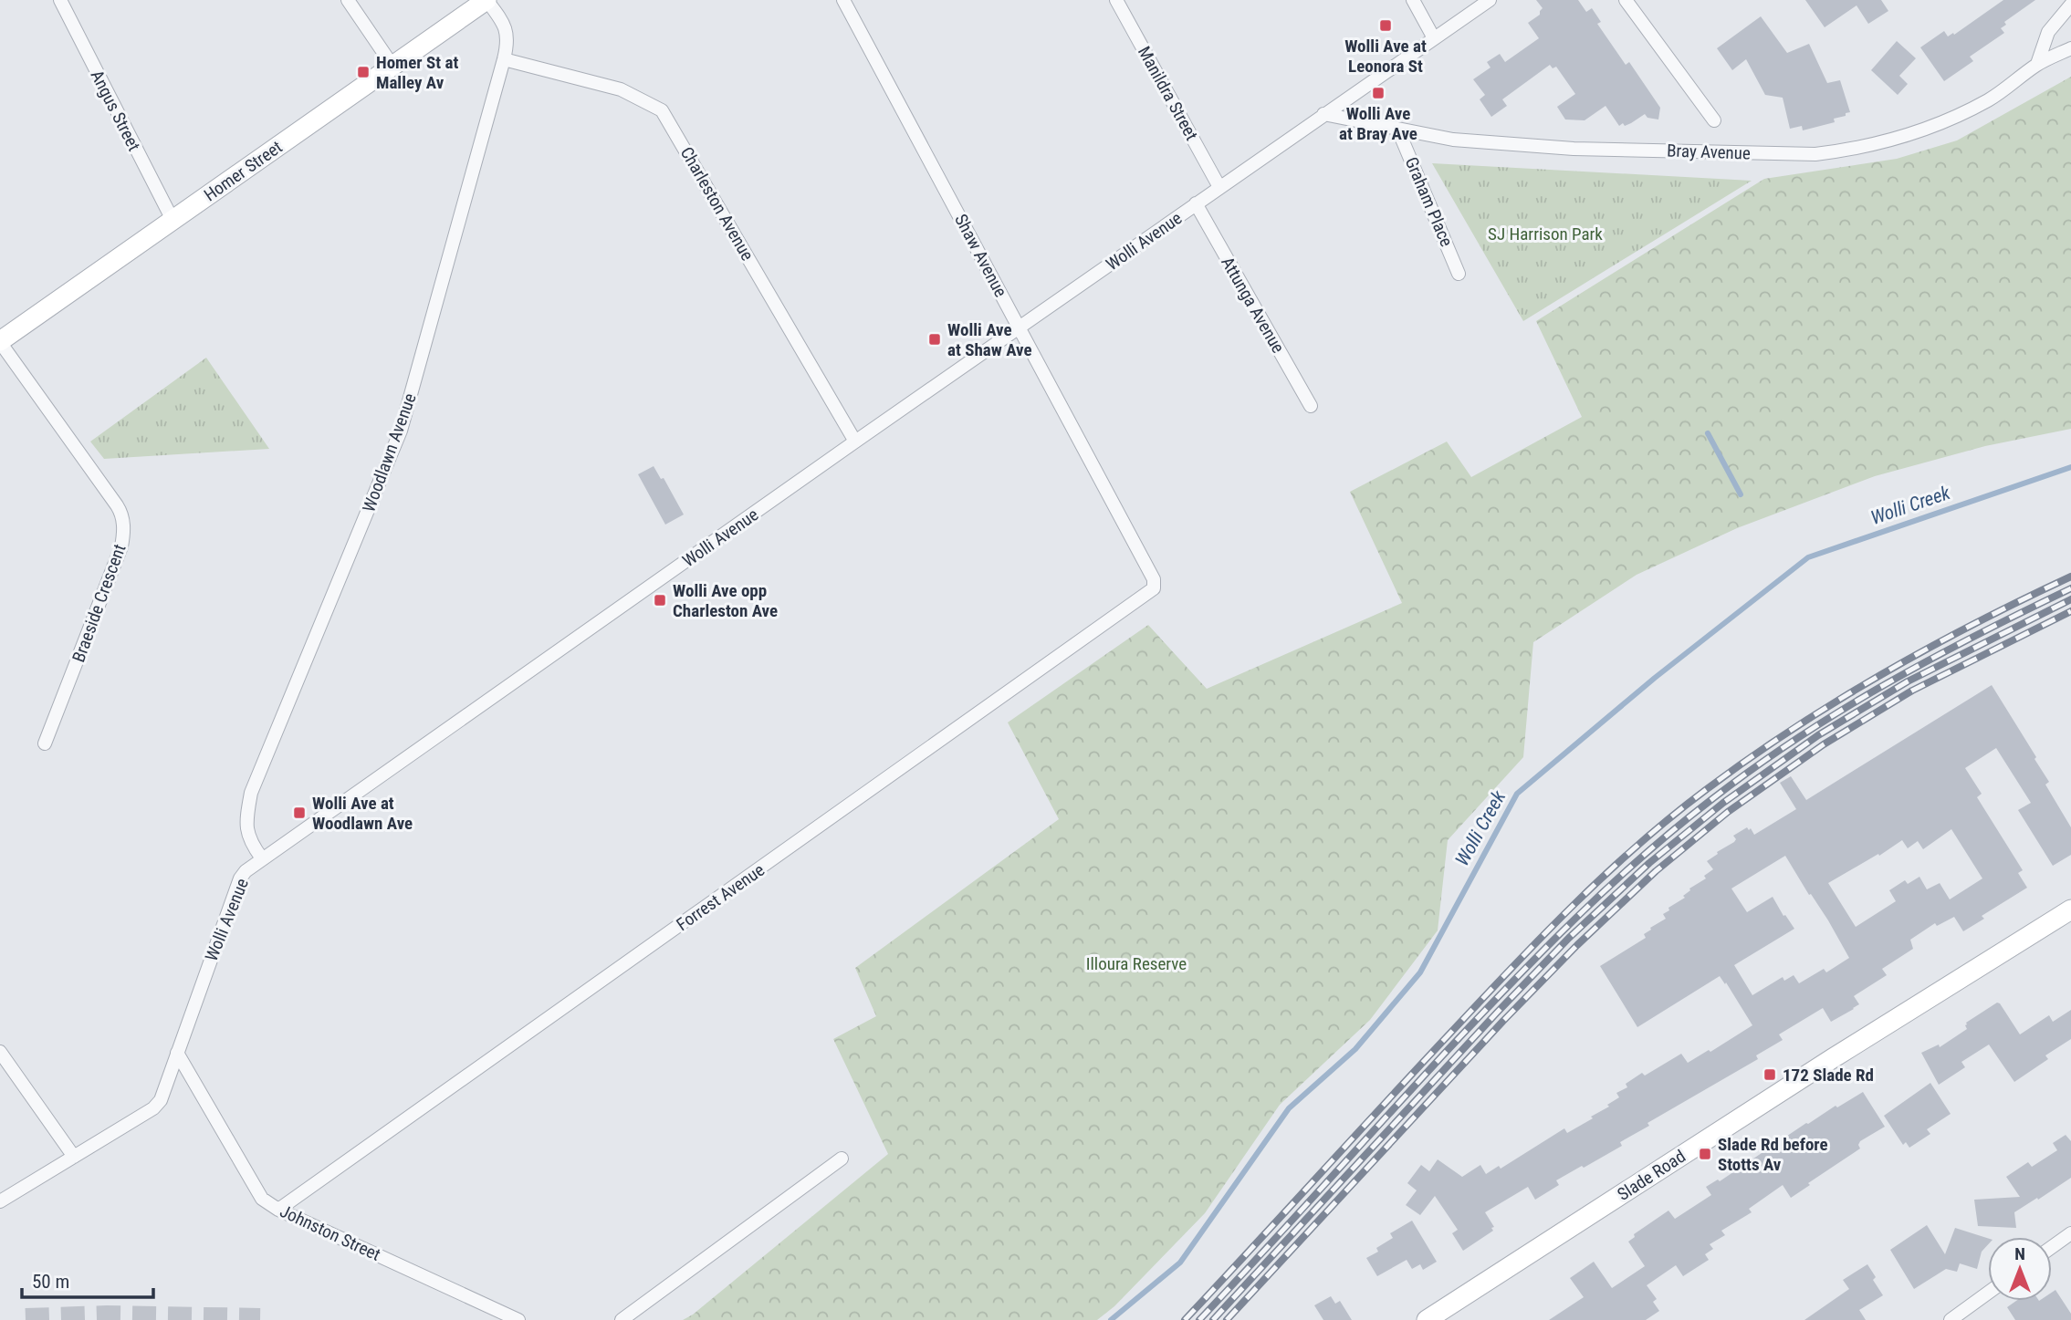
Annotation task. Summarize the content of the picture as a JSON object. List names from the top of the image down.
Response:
{
  "streets": {
    "main road": ["Homer Street", "Slade Road"],
    "street": [
      "Manildra Street",
      "Angus Street",
      "Bray Avenue",
      "Graham Place",
      "Charleston Avenue",
      "Wolli Avenue",
      "Shaw Avenue",
      "Attunga Avenue",
      "Woodlawn Avenue",
      "Braeside Crescent",
      "Forrest Avenue",
      "Johnston Street"
    ]
  },
  "crossings": [
    ["Manildra Street", "Wolli Avenue"],
    ["Angus Street", "Homer Street"],
    ["Bray Avenue", "Graham Place"],
    ["Bray Avenue", "Wolli Avenue"],
    ["Homer Street", "Woodlawn Avenue"],
    ["Homer Street", "Braeside Crescent"],
    ["Charleston Avenue", "Wolli Avenue"],
    ["Charleston Avenue", "Woodlawn Avenue"],
    ["Wolli Avenue", "Shaw Avenue"],
    ["Wolli Avenue", "Attunga Avenue"],
    ["Wolli Avenue", "Woodlawn Avenue"],
    ["Wolli Avenue", "Johnston Street"],
    ["Shaw Avenue", "Forrest Avenue"],
    ["Forrest Avenue", "Johnston Street"]
  ],
  "water": ["Wolli Creek"],
  "parks": ["SJ Harrison Park", "Illoura Reserve"],
  "places": {
    "transit": [
      "Wolli Ave at Leonora St",
      "Homer St at Malley Av",
      "Wolli Ave at Bray Ave",
      "Wolli Ave at Shaw Ave",
      "Wolli Ave opp Charleston Ave",
      "Wolli Ave at Woodlawn Ave",
      "172 Slade Rd",
      "Slade Rd before Stotts Av"
    ]
  },
  "scale_bar": "50 m",
  "north": "top"
}
